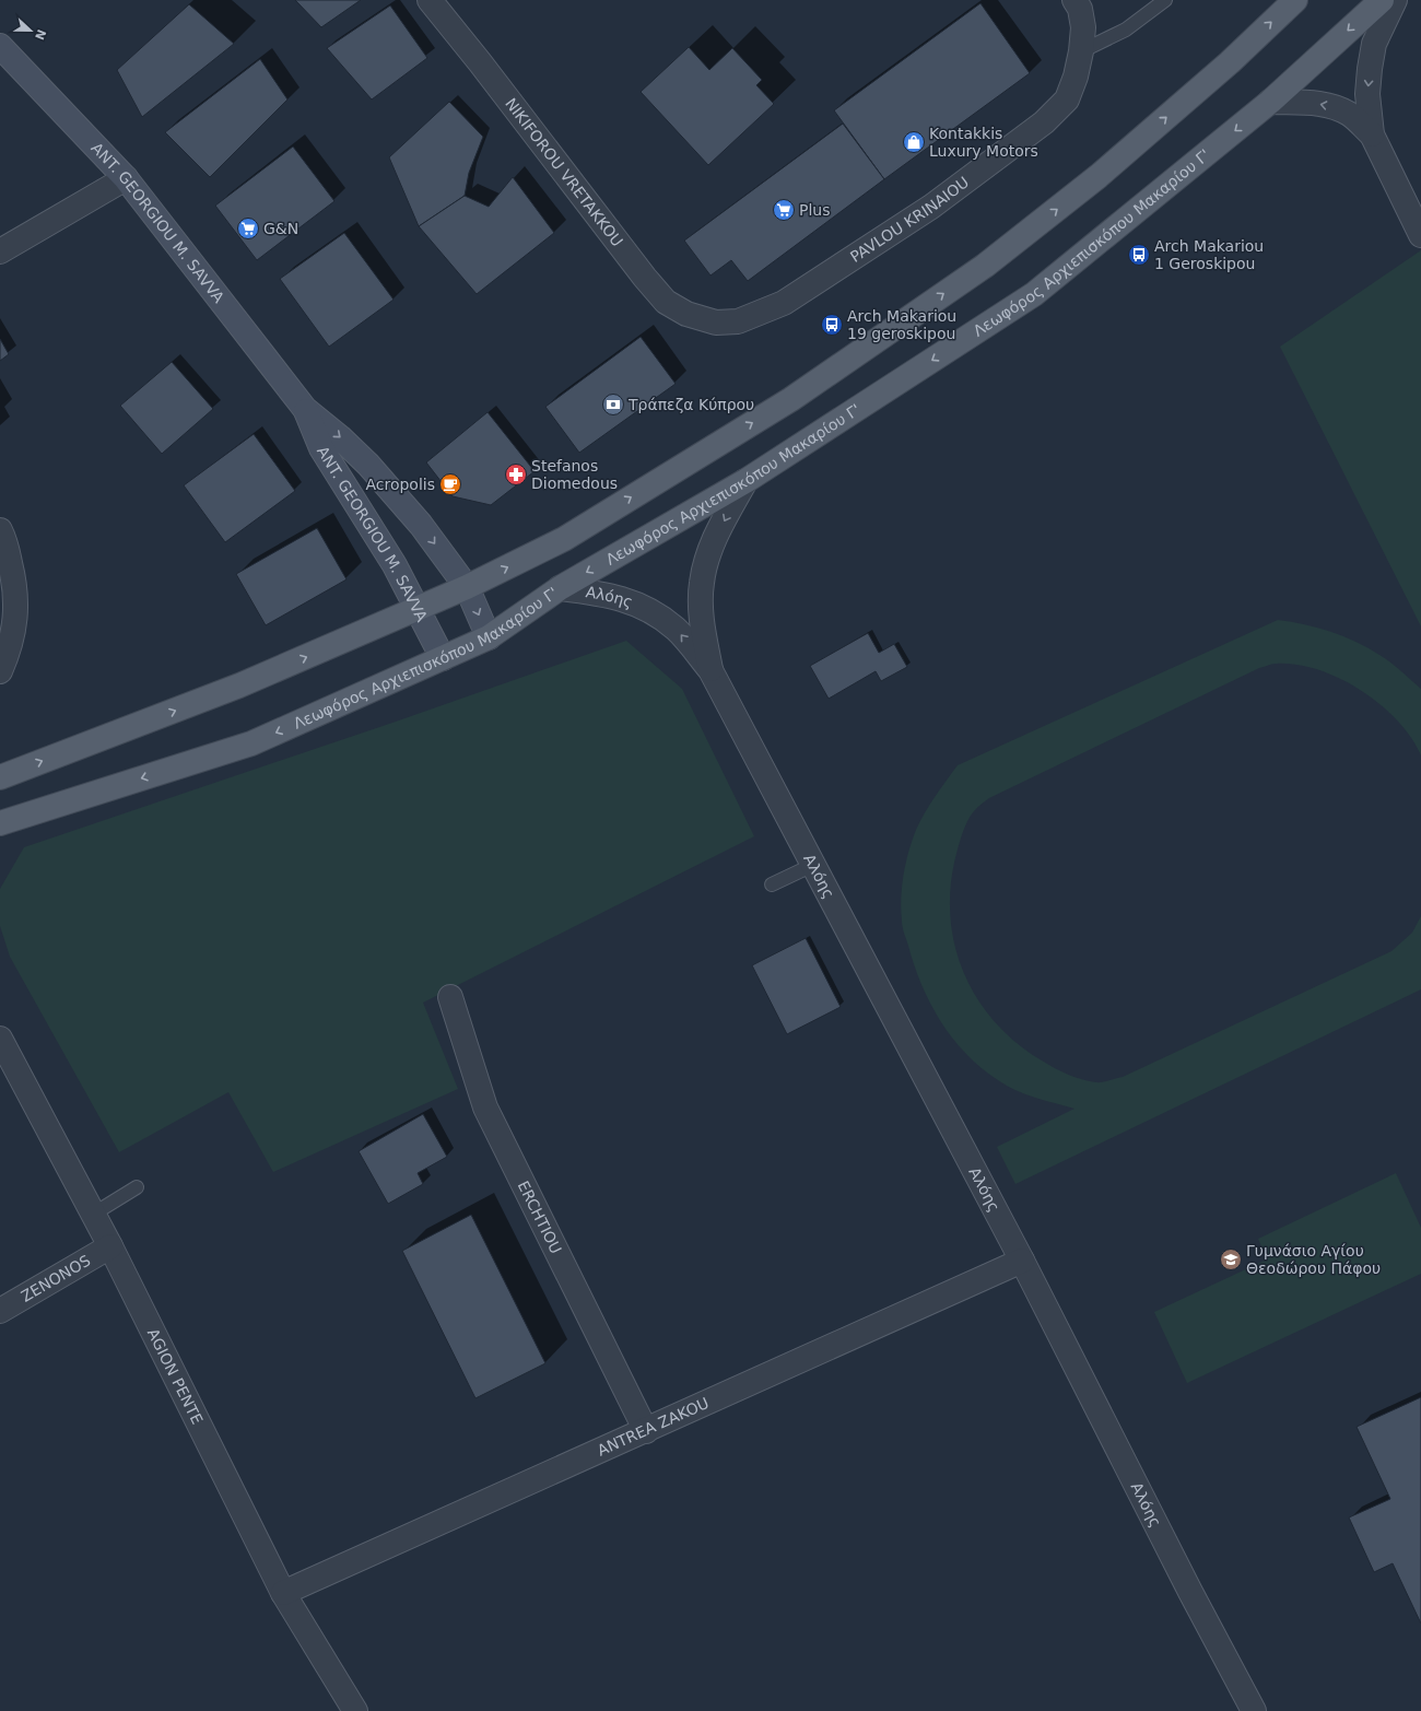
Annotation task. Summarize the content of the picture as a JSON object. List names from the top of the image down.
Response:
{
  "streets": {
    "main road": ["ANT. GEORGIOU M. SAVVA", "Λεωφόρος Αρχιεπισκόπου Μακαρίου Γ'"],
    "street": [
      "NIKIFOROU VRETAKKOU",
      "PAVLOU KRINAIOU",
      "Αλόης",
      "ERCHTIOU",
      "ZENONOS",
      "AGION PENTE",
      "ANTREA ZAKOU"
    ]
  },
  "crossings": [
    ["NIKIFOROU VRETAKKOU", "PAVLOU KRINAIOU"],
    ["ANT. GEORGIOU M. SAVVA", "Λεωφόρος Αρχιεπισκόπου Μακαρίου Γ'"],
    ["Λεωφόρος Αρχιεπισκόπου Μακαρίου Γ'", "Αλόης"],
    ["Αλόης", "ANTREA ZAKOU"],
    ["ERCHTIOU", "ANTREA ZAKOU"],
    ["ZENONOS", "AGION PENTE"],
    ["AGION PENTE", "ANTREA ZAKOU"]
  ],
  "places": {
    "shop": ["Kontakkis Luxury Motors"],
    "supermarket": ["Plus", "G&N"],
    "bus stop": ["Arch Makariou 1 Geroskipou", "Arch Makariou 19 geroskipou"],
    "bank": ["Τράπεζα Κύπρου"],
    "pharmacy": ["Stefanos Diomedous"],
    "cafe": ["Acropolis"],
    "school or university": ["Γυμνάσιο Αγίου Θεοδώρου Πάφου"]
  },
  "north": "right"
}
